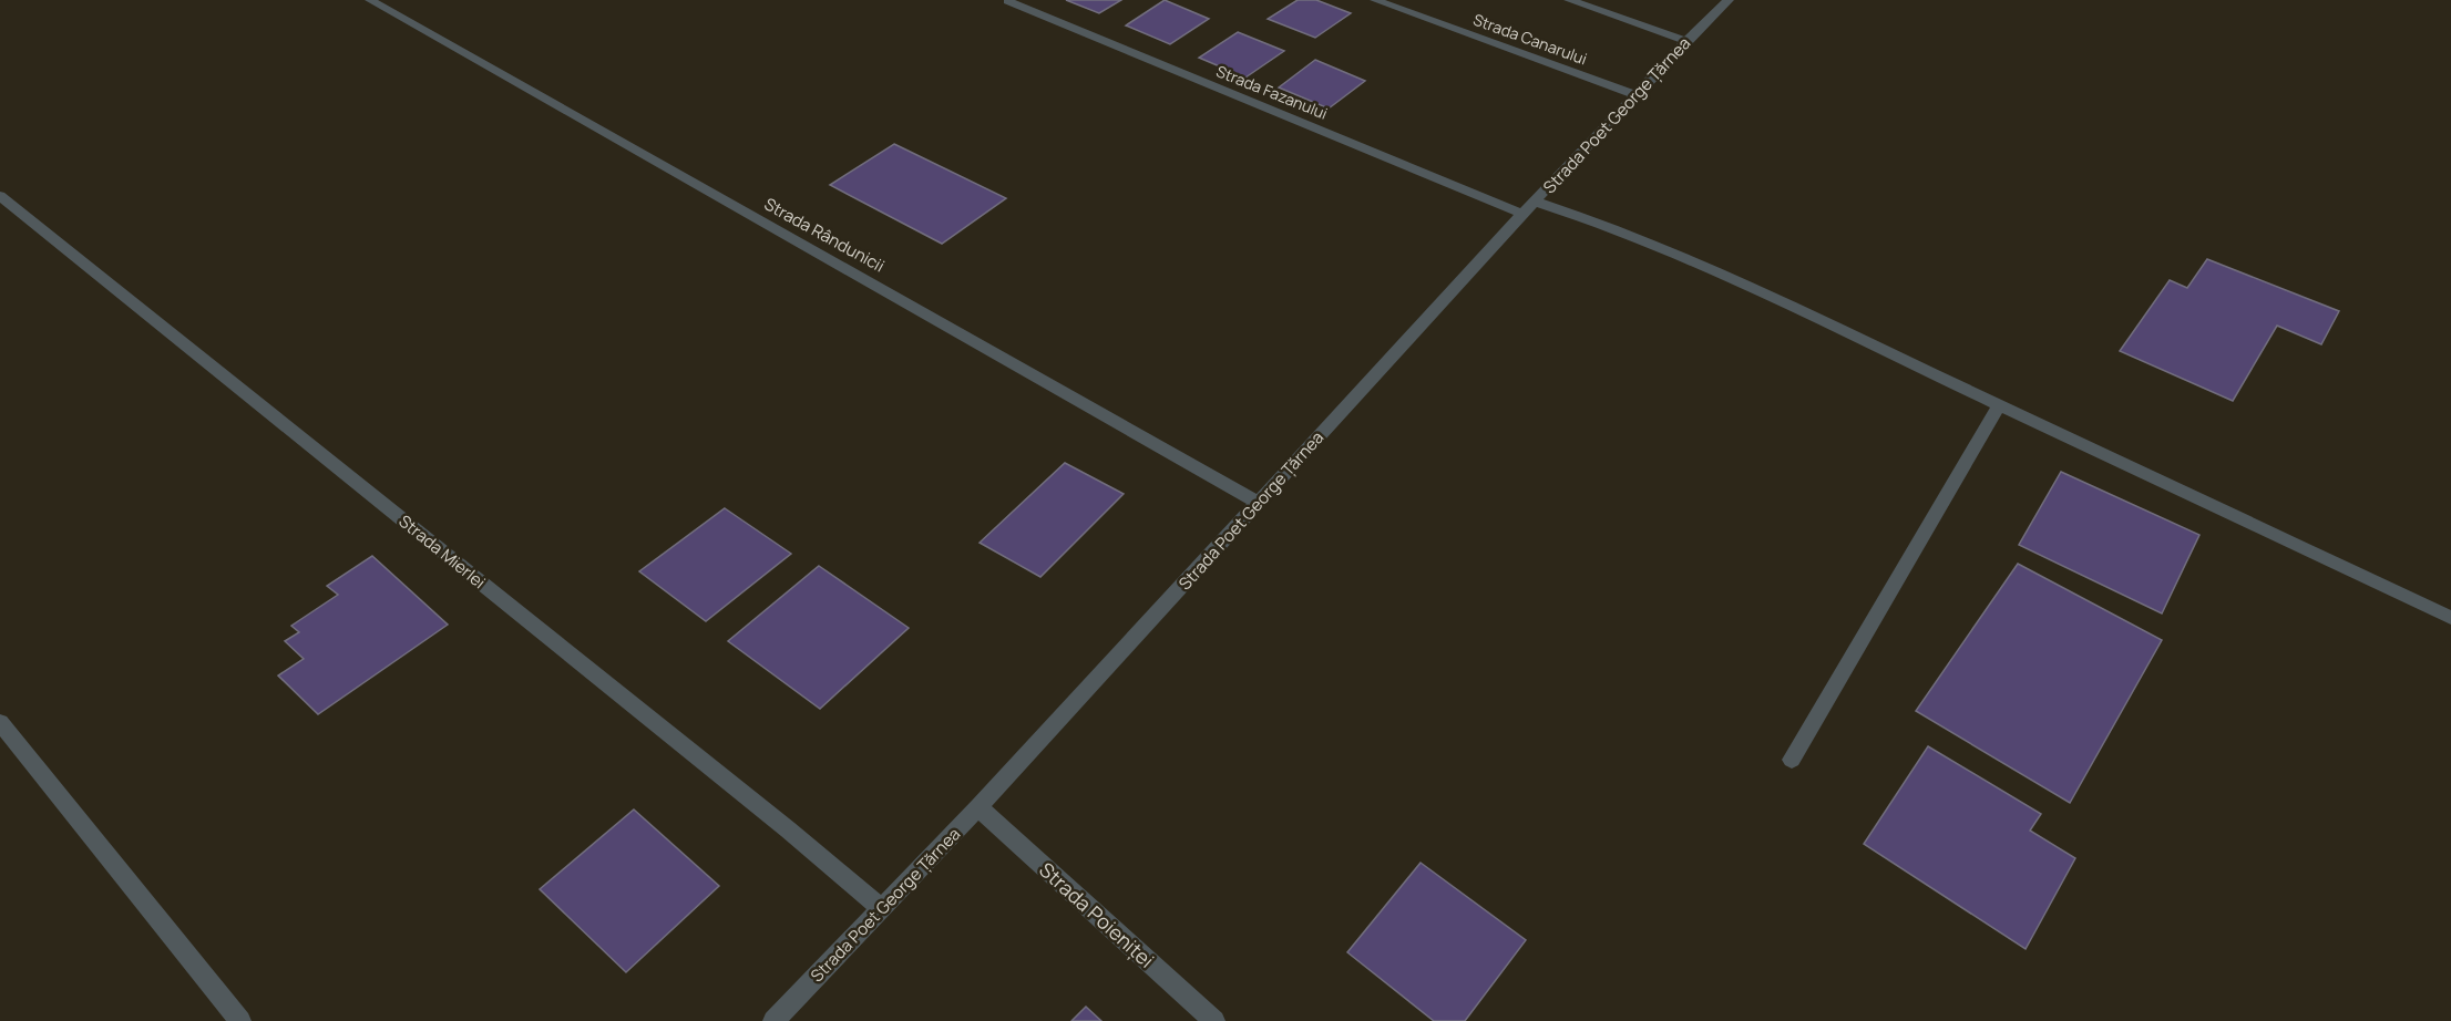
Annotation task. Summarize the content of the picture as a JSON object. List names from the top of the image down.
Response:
{
  "streets": {
    "street": [
      "Strada Canarului",
      "Strada Fazanului",
      "Strada Poet George Țărnea",
      "Strada Rândunicii",
      "Strada Mierlei",
      "Strada Poieniței"
    ]
  },
  "crossings": [
    ["Strada Canarului", "Strada Poet George Țărnea"],
    ["Strada Fazanului", "Strada Poet George Țărnea"],
    ["Strada Poet George Țărnea", "Strada Rândunicii"],
    ["Strada Poet George Țărnea", "Strada Mierlei"],
    ["Strada Poet George Țărnea", "Strada Poieniței"]
  ]
}
